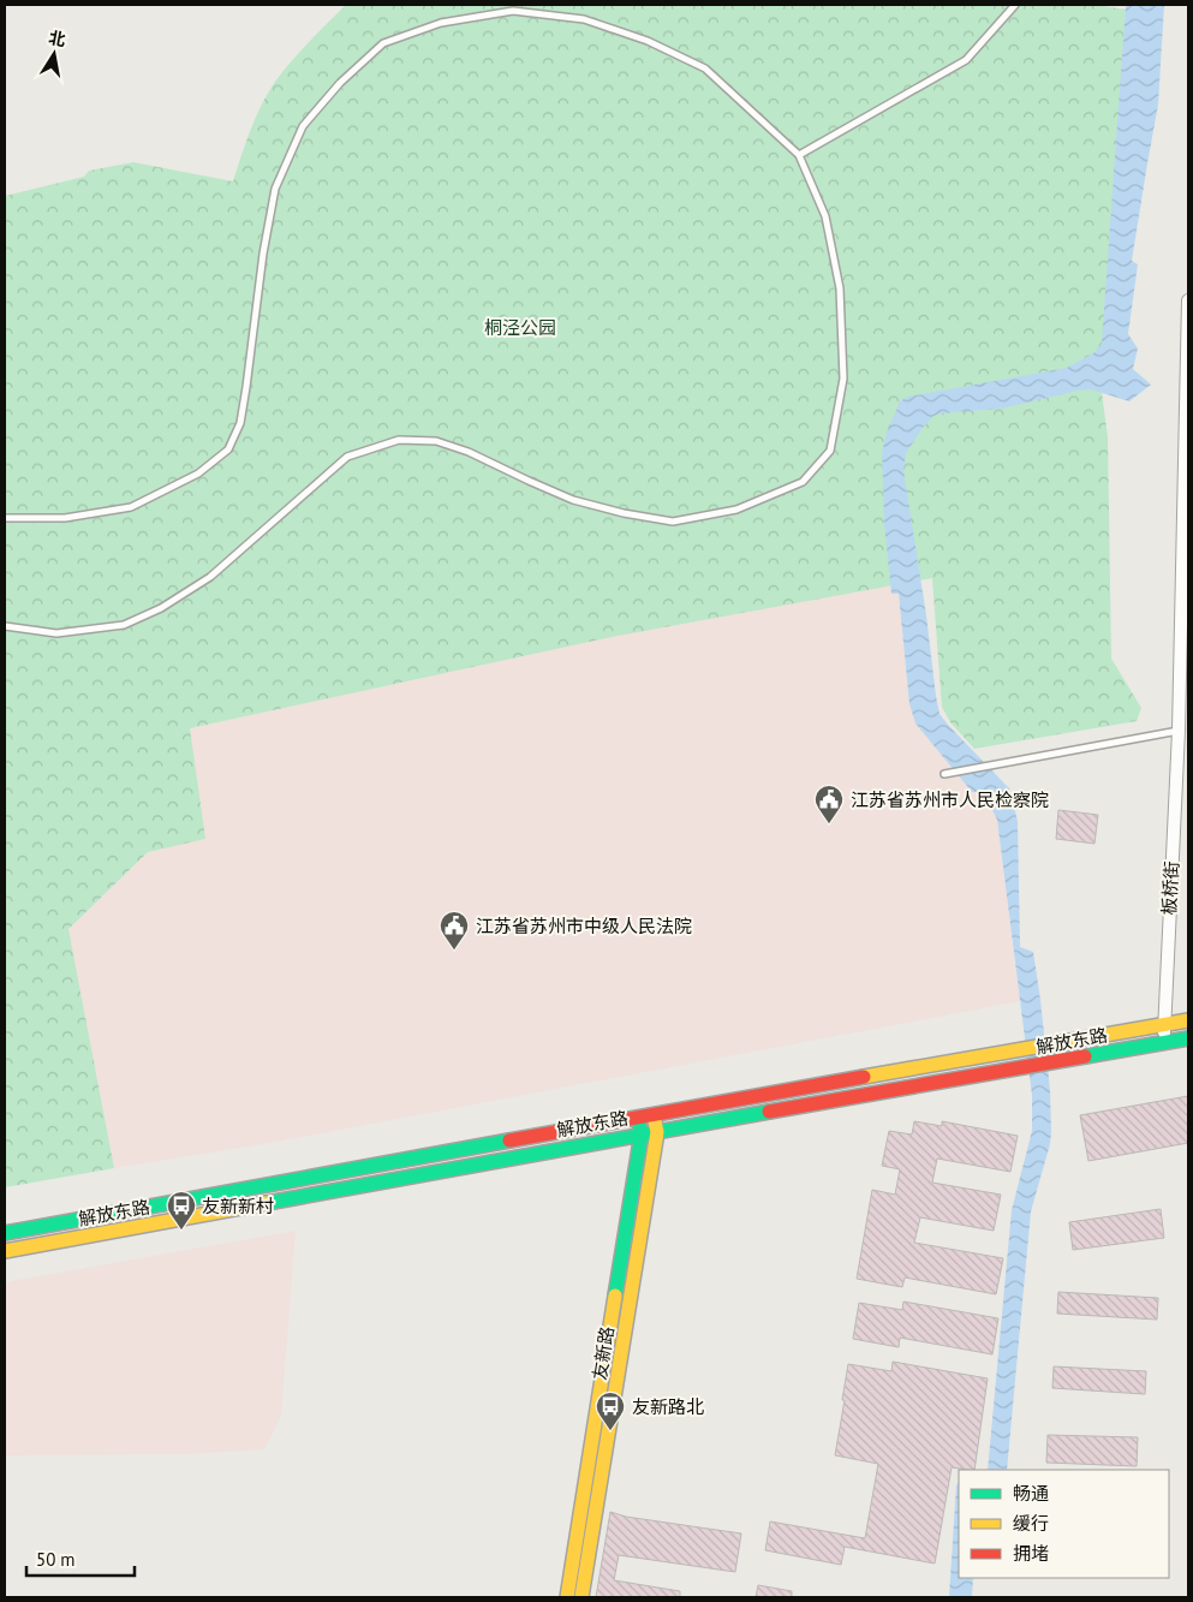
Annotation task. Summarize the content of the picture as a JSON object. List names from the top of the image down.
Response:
{
  "streets": {
    "main road": ["解放东路", "友新路"],
    "street": ["板桥街"]
  },
  "crossings": [
    ["板桥街", "解放东路"],
    ["解放东路", "友新路"]
  ],
  "parks": ["桐泾公园"],
  "places": {
    "public building": ["江苏省苏州市人民检察院", "江苏省苏州市中级人民法院"],
    "bus stop": ["友新新村", "友新路北"]
  },
  "legend": ["畅通", "缓行", "拥堵"],
  "scale_bar": "50 m",
  "north": "top"
}
